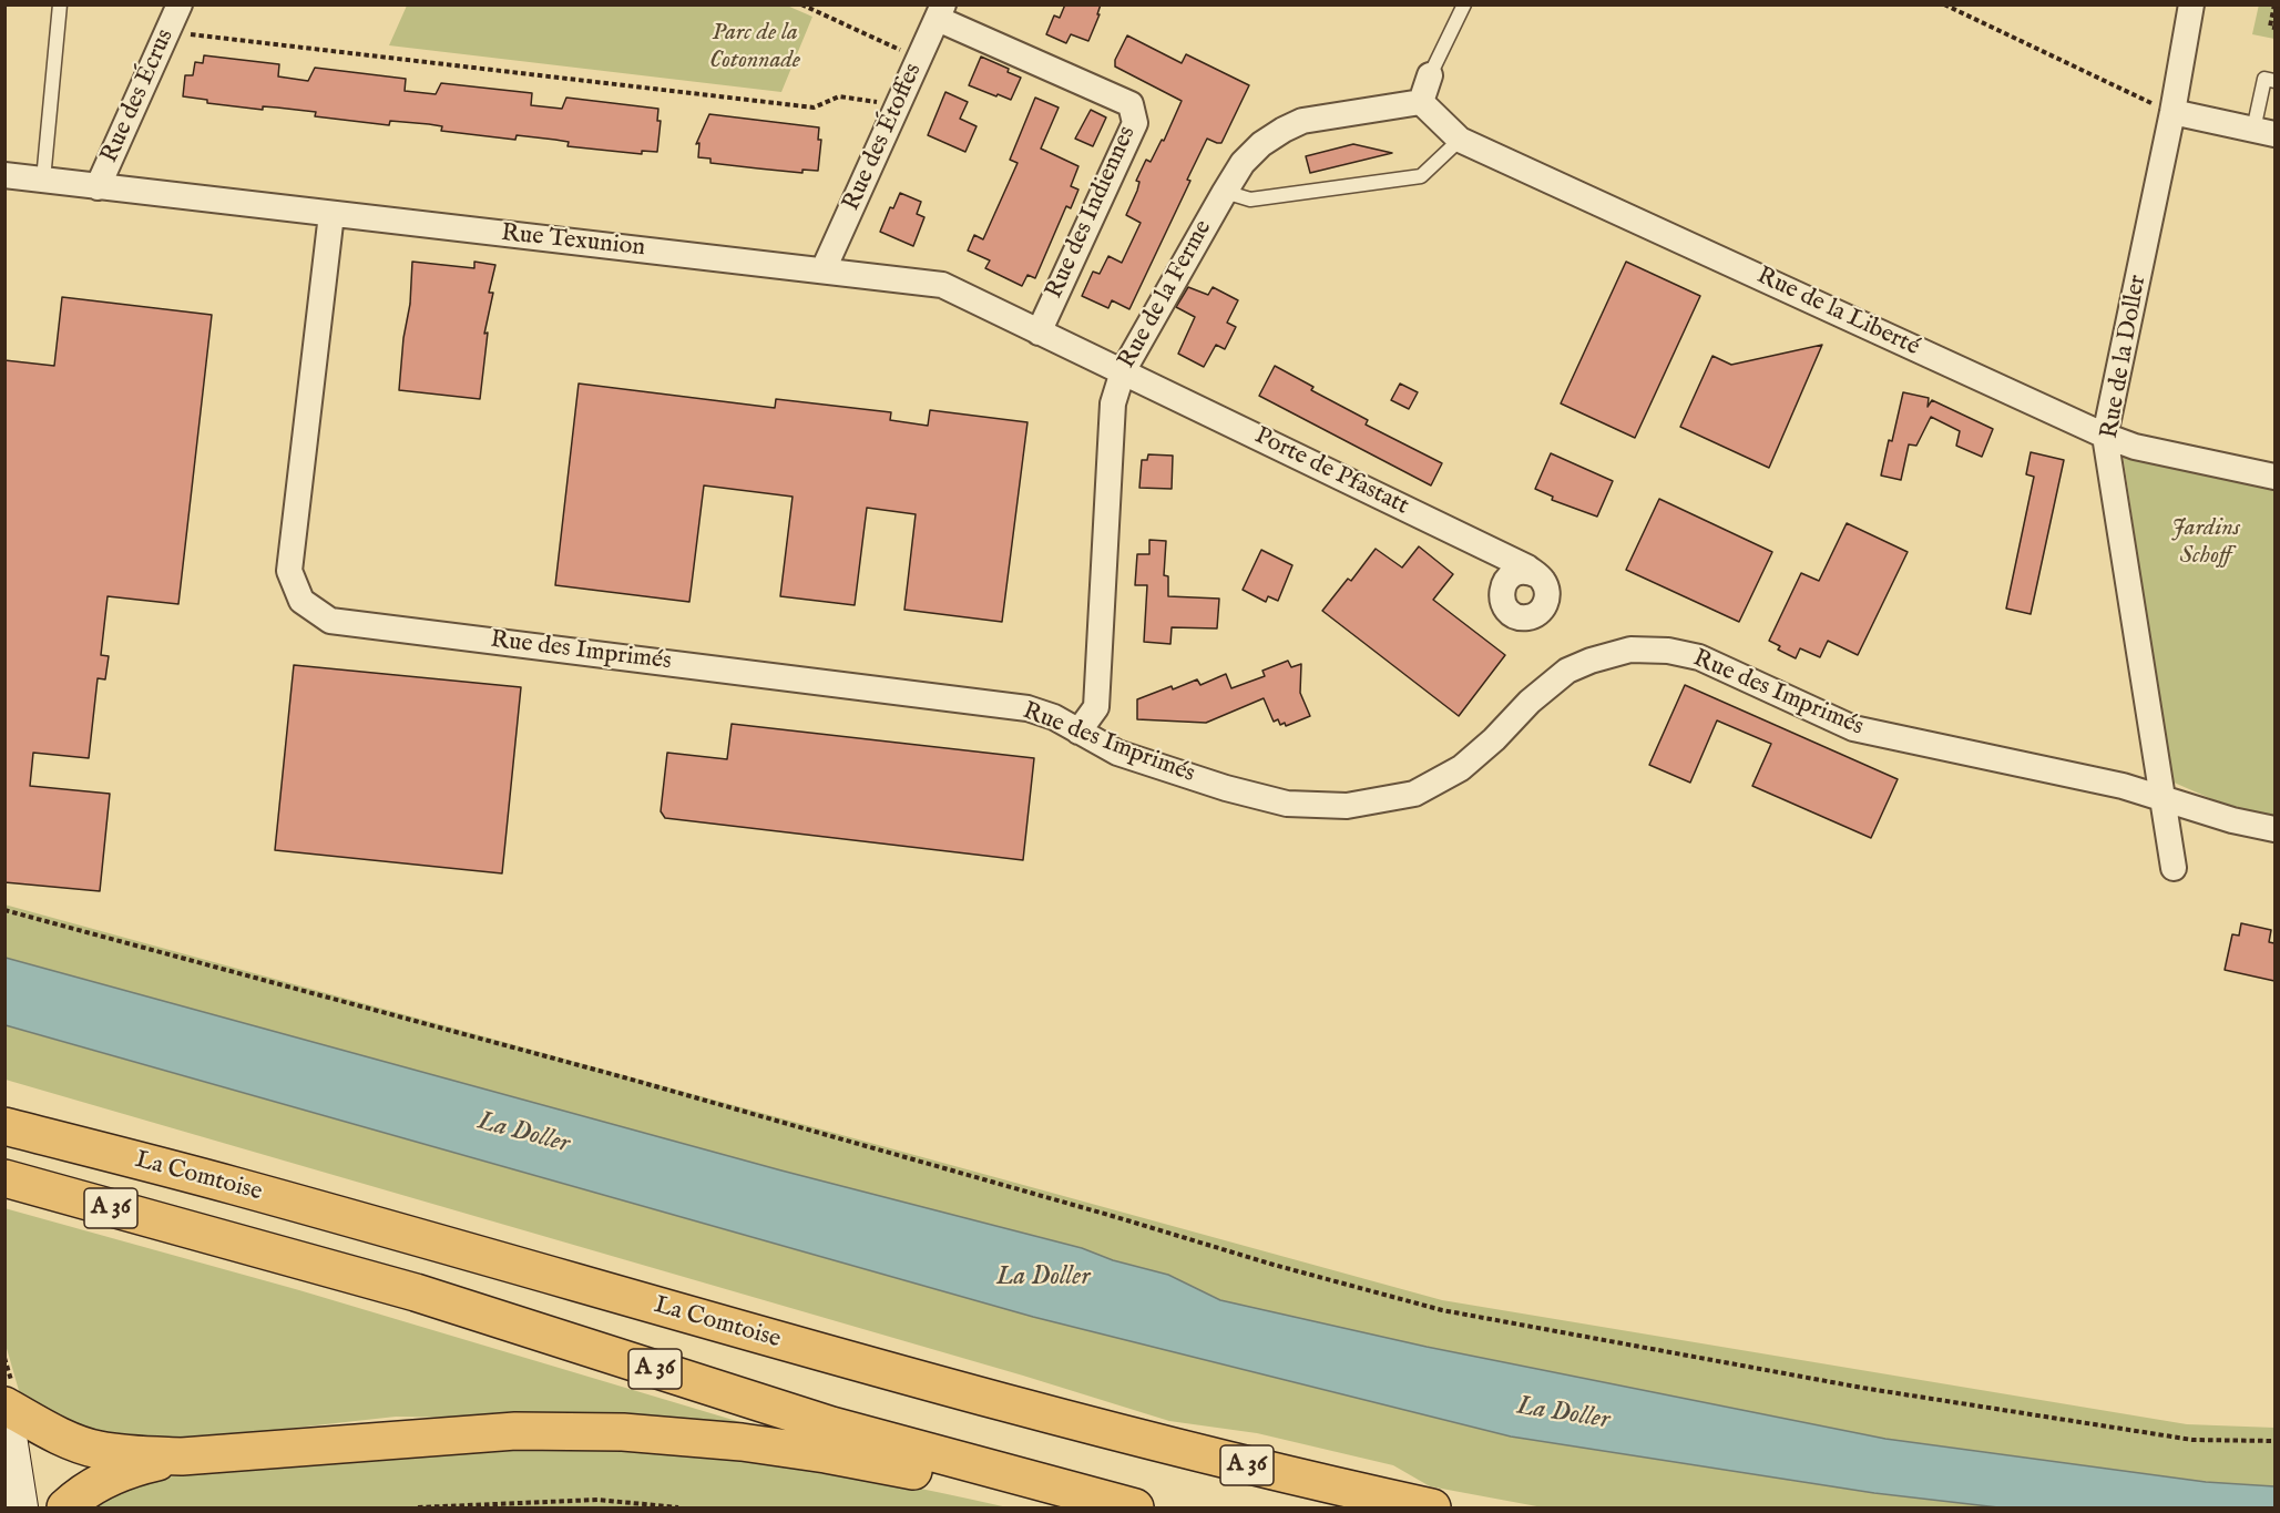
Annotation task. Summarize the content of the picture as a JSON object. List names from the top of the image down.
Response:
{
  "streets": {
    "highway": ["La Comtoise", "A 36"],
    "street": [
      "Rue des Écrus",
      "Rue des Étoffes",
      "Rue des Indiennes",
      "Rue Texunion",
      "Rue de la Ferme",
      "Rue de la Liberté",
      "Rue de la Doller",
      "Porte de Pfastatt",
      "Rue des Imprimés"
    ]
  },
  "crossings": [
    ["Rue des Écrus", "Rue Texunion"],
    ["Rue des Étoffes", "Rue des Indiennes"],
    ["Rue des Étoffes", "Rue Texunion"],
    ["Rue des Indiennes", "Rue Texunion"],
    ["Rue Texunion", "Rue de la Ferme"],
    ["Rue Texunion", "Porte de Pfastatt"],
    ["Rue Texunion", "Rue des Imprimés"],
    ["Rue de la Ferme", "Rue de la Liberté"],
    ["Rue de la Ferme", "Porte de Pfastatt"],
    ["Rue de la Ferme", "Rue des Imprimés"],
    ["Rue de la Liberté", "Rue de la Doller"],
    ["Rue de la Doller", "Rue des Imprimés"]
  ],
  "water": ["La Doller"],
  "parks": ["Parc de la Cotonnade", "Jardins Schoff"]
}
